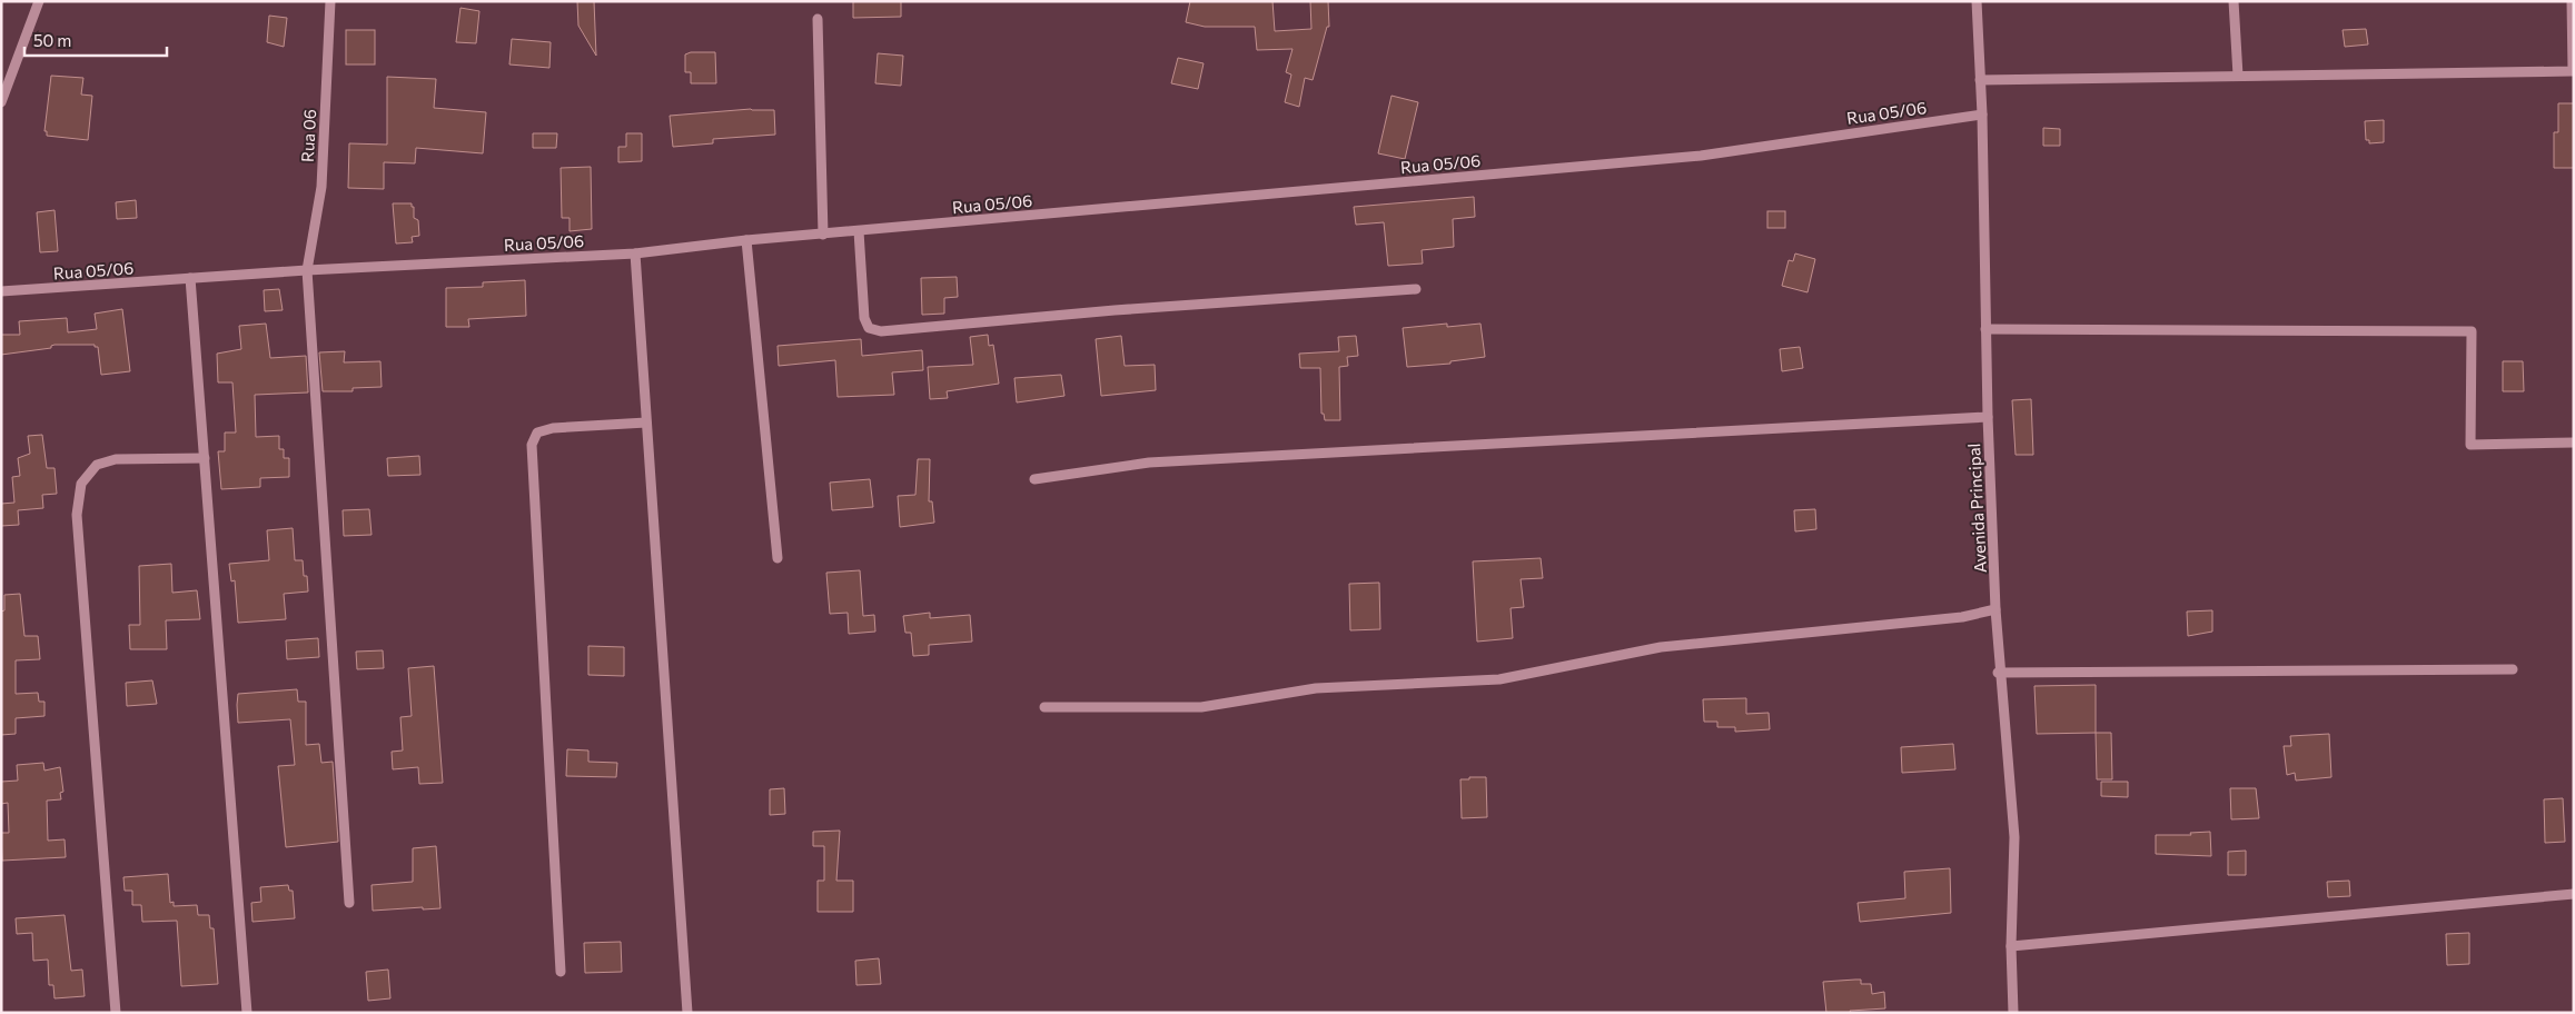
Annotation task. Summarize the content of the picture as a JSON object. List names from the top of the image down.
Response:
{
  "streets": {
    "street": ["Rua 05/06", "Rua 06", "Avenida Principal"]
  },
  "crossings": [
    ["Rua 05/06", "Rua 06"],
    ["Rua 05/06", "Avenida Principal"]
  ],
  "scale_bar": "50 m"
}
